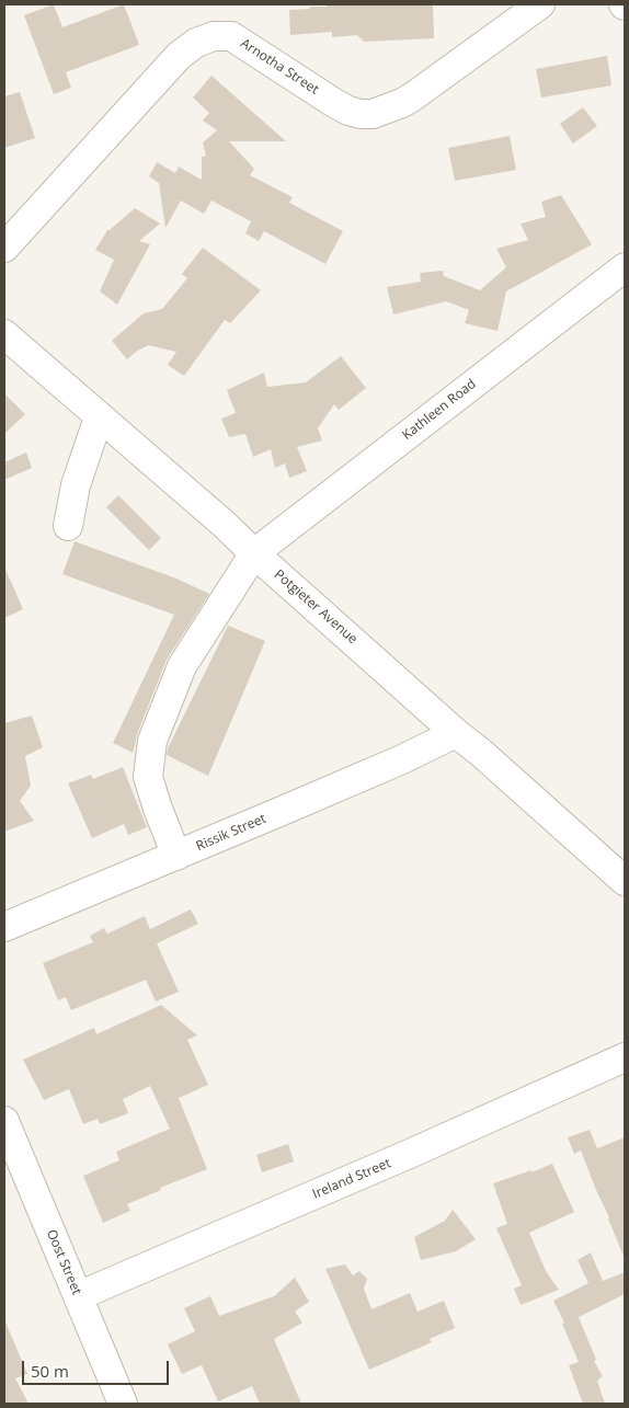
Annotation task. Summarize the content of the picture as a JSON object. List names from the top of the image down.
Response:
{
  "streets": {
    "street": [
      "Arnotha Street",
      "Kathleen Road",
      "Potgieter Avenue",
      "Rissik Street",
      "Ireland Street",
      "Oost Street"
    ]
  },
  "crossings": [
    ["Kathleen Road", "Potgieter Avenue"],
    ["Kathleen Road", "Rissik Street"],
    ["Potgieter Avenue", "Rissik Street"],
    ["Ireland Street", "Oost Street"]
  ],
  "scale_bar": "50 m"
}
